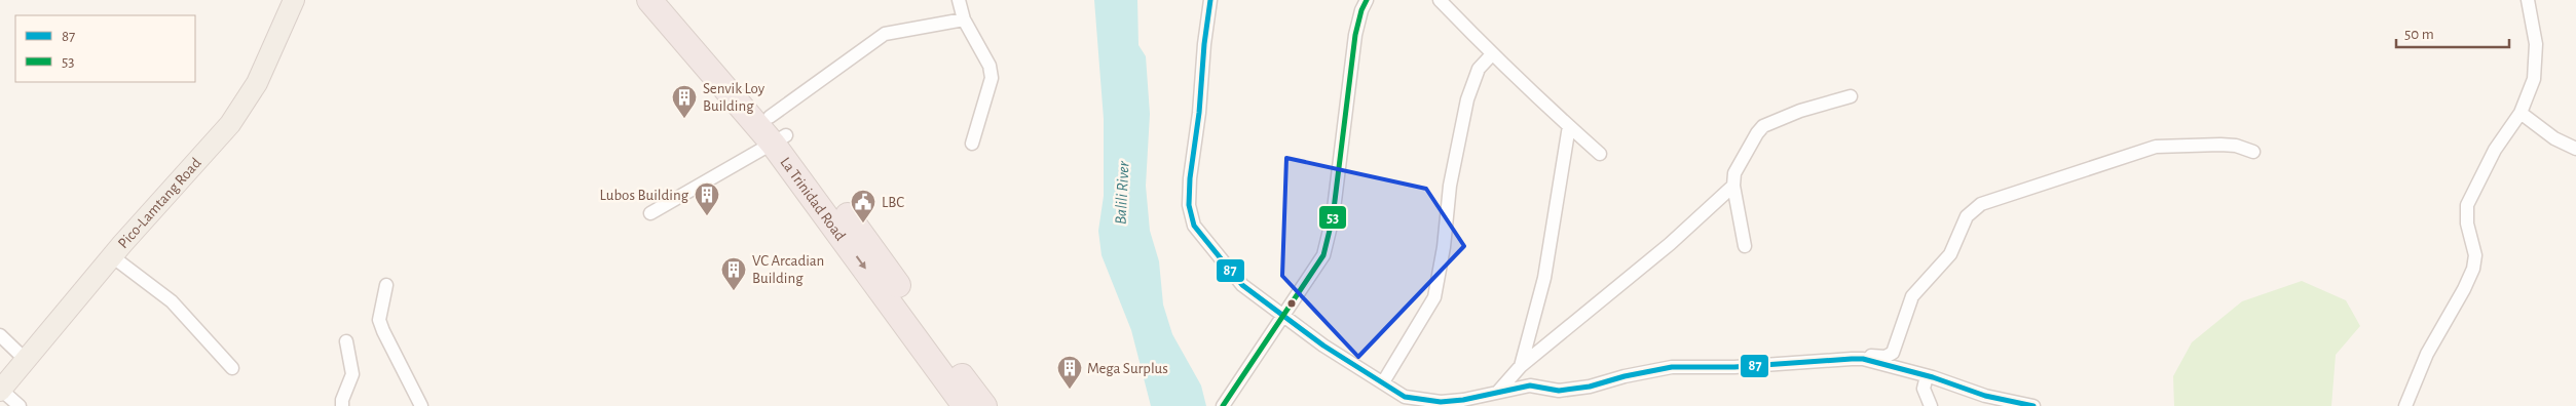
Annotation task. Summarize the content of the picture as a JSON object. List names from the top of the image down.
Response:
{
  "streets": {
    "highway": ["La Trinidad Road"],
    "main road": ["Pico-Lamtang Road"]
  },
  "water": ["Balili River"],
  "places": {
    "building": [
      "Senvik Loy Building",
      "Lubos Building",
      "VC Arcadian Building",
      "Mega Surplus"
    ],
    "public building": ["LBC"]
  },
  "lines": ["transit line 87", "transit line 53"],
  "legend": ["87", "53"],
  "scale_bar": "50 m"
}
